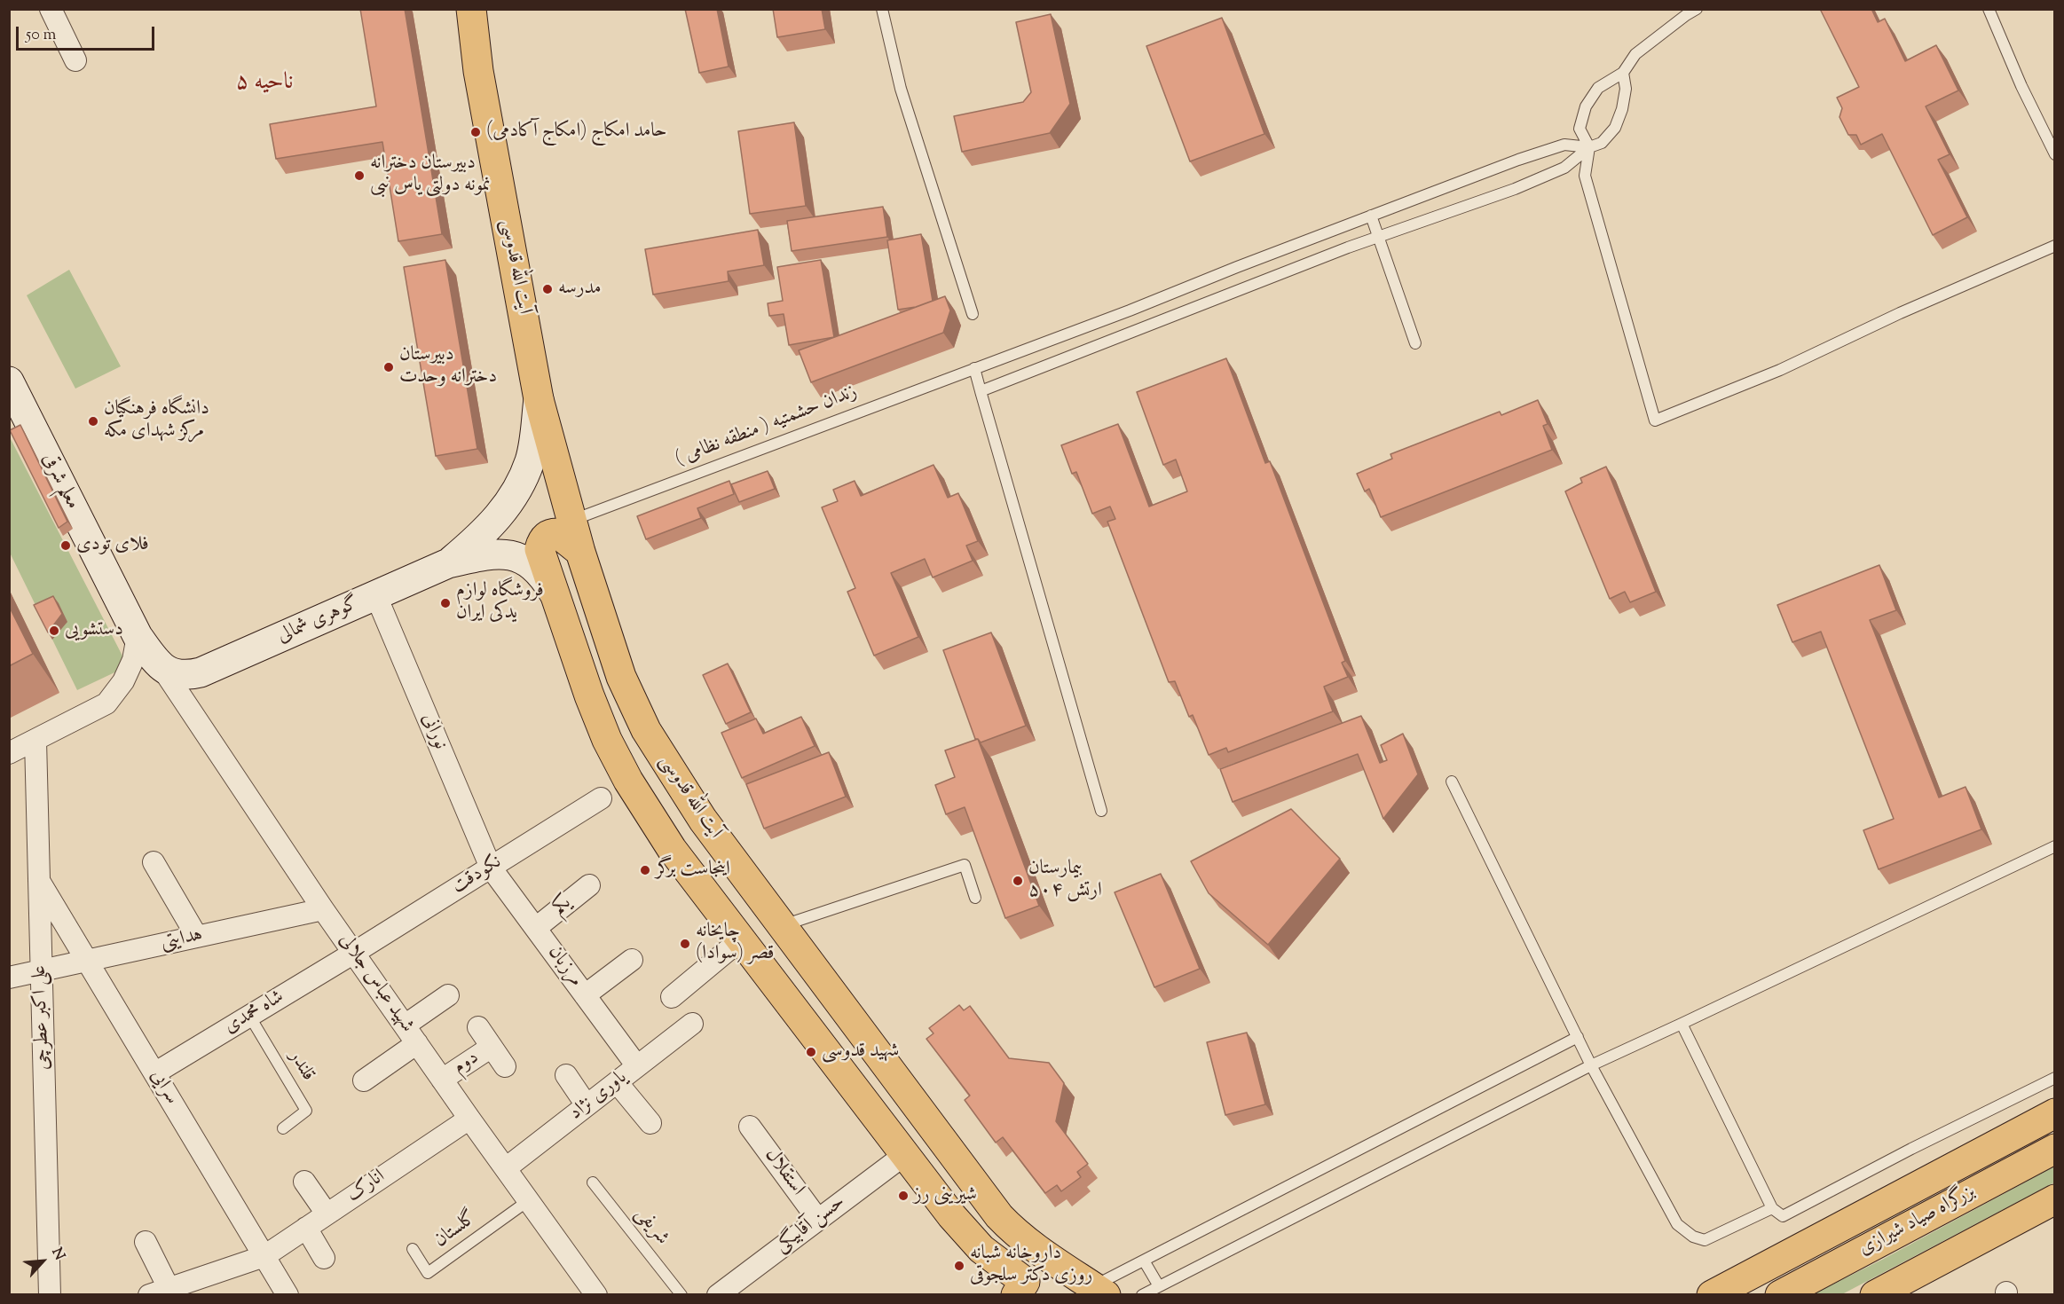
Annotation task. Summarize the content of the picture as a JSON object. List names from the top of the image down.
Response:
{
  "streets": {
    "main road": [
      "آیت الله قدوسی",
      "معلم شرقی",
      "گوهری شمالی",
      "بزرگراه صیاد شیرازی"
    ],
    "street": [
      "نورانی",
      "نکودقت",
      "یکم",
      "هدایتی",
      "مرزبان",
      "شهید عباس جلالی",
      "شاه محمدی",
      "علی اکبر عطرچی",
      "دوم",
      "سرایی",
      "یاوری نژاد",
      "استقلال",
      "انارک",
      "حسن آقابیگی"
    ],
    "lane": [
      "زندان حشمتیه ( منطقه نظامی )",
      "قلندر",
      "شریفی",
      "گلستان"
    ]
  },
  "crossings": [
    ["آیت الله قدوسی", "زندان حشمتیه ( منطقه نظامی )"],
    ["آیت الله قدوسی", "گوهری شمالی"],
    ["معلم شرقی", "گوهری شمالی"],
    ["معلم شرقی", "شهید عباس جلالی"],
    ["گوهری شمالی", "نورانی"],
    ["گوهری شمالی", "شهید عباس جلالی"],
    ["نورانی", "نکودقت"],
    ["نورانی", "مرزبان"],
    ["نکودقت", "مرزبان"],
    ["نکودقت", "شهید عباس جلالی"],
    ["نکودقت", "شاه محمدی"],
    ["یکم", "مرزبان"],
    ["هدایتی", "شهید عباس جلالی"],
    ["هدایتی", "علی اکبر عطرچی"],
    ["هدایتی", "سرایی"],
    ["مرزبان", "یاوری نژاد"],
    ["شهید عباس جلالی", "شاه محمدی"],
    ["شهید عباس جلالی", "دوم"],
    ["شهید عباس جلالی", "یاوری نژاد"],
    ["شهید عباس جلالی", "انارک"],
    ["شهید عباس جلالی", "گلستان"],
    ["شاه محمدی", "قلندر"],
    ["شاه محمدی", "سرایی"],
    ["علی اکبر عطرچی", "سرایی"],
    ["سرایی", "انارک"],
    ["استقلال", "حسن آقابیگی"]
  ],
  "districts": ["ناحیه ۵"],
  "places": [
    "حامد امکاج (امکاج آکادمی)",
    "دبیرستان دخترانه نمونه دولتی یاس نبی",
    "مدرسه",
    "دبیرستان دخترانه وحدت",
    "دانشگاه فرهنگیان مرکز شهدای مکه",
    "فلای تودی",
    "فروشگاه لوازم یدکی ایران",
    "دستشویی",
    "اینجاست برگر",
    "بیمارستان ۵۰۴ ارتش",
    "چایخانه قصر (سوادا)",
    "شهید قدوسی",
    "شیرینی رز",
    "داروخانه شبانه روزی دکتر سلجوقی"
  ],
  "scale_bar": "50 m",
  "north": "top right"
}
